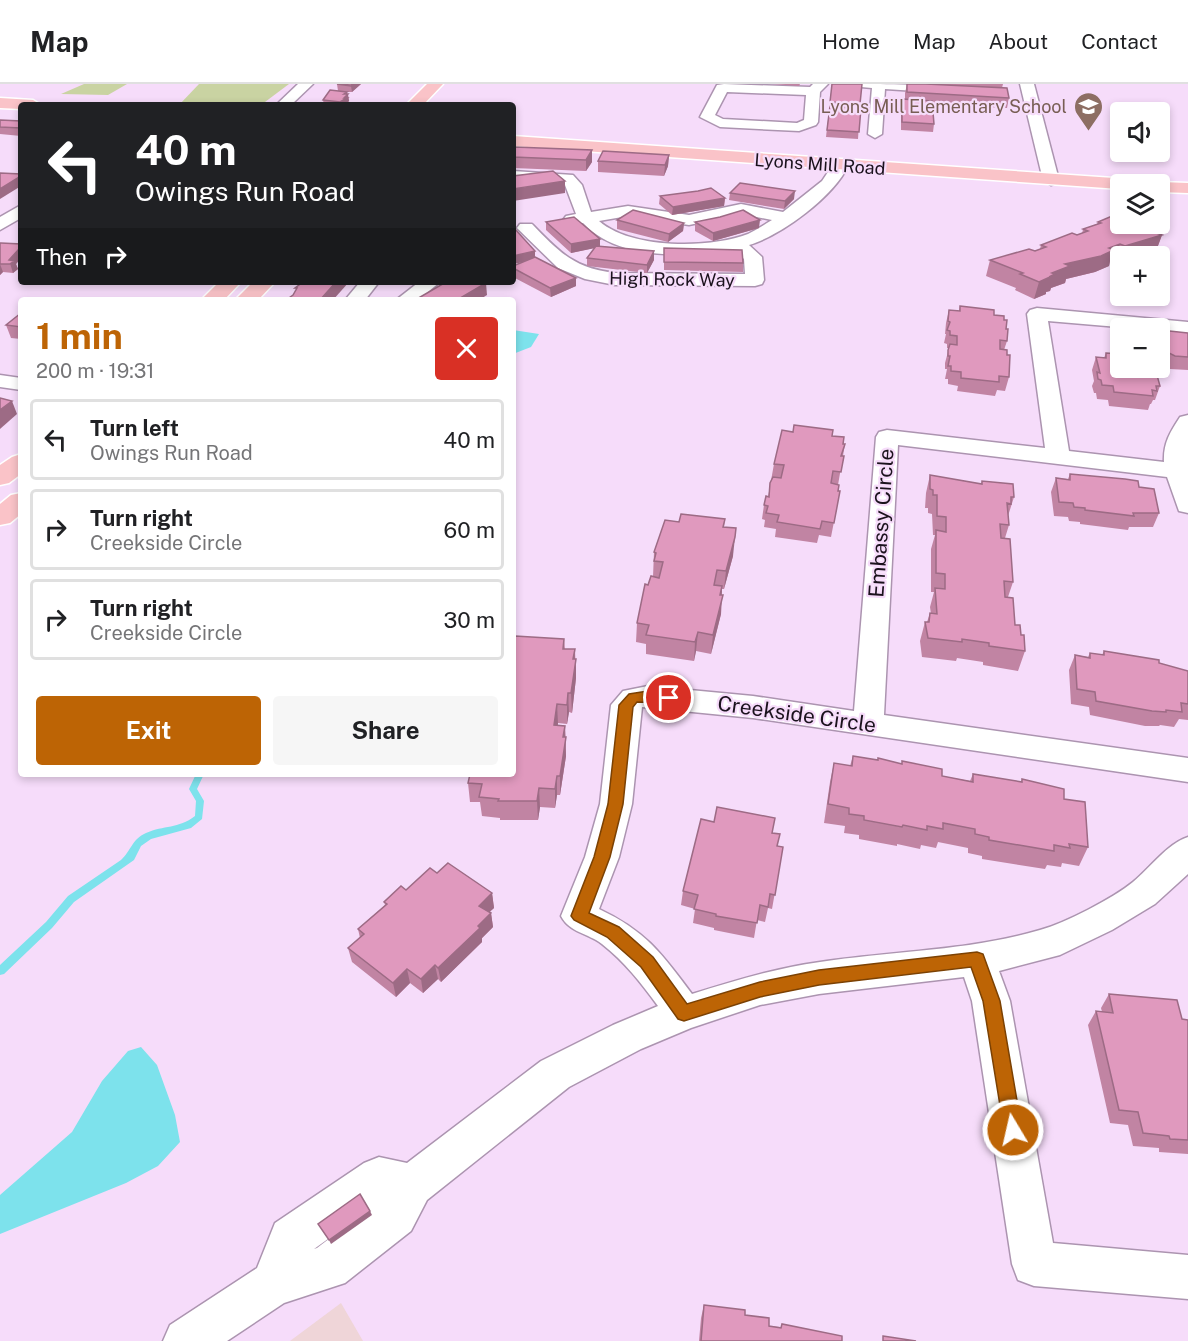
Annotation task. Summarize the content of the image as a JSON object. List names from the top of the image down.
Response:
{
  "streets": {
    "main road": ["Lyons Mill Road"],
    "street": ["High Rock Way", "Embassy Circle", "Creekside Circle"]
  },
  "crossings": [
    ["Embassy Circle", "Creekside Circle"]
  ],
  "places": {
    "school or university": ["Lyons Mill Elementary School"]
  },
  "page": {
    "header": "Map",
    "nav": [
      "Home",
      "Map",
      "About",
      "Contact"
    ],
    "map_buttons": ["+", "−"],
    "turn": ["40 m", "Owings Run Road"],
    "then": "Then",
    "heading": ["1 min", "200 m · 19:31"],
    "list": [
      {
        "name": "Turn left",
        "note": "Owings Run Road",
        "value": "40 m"
      },
      {
        "name": "Turn right",
        "note": "Creekside Circle",
        "value": "60 m"
      },
      {
        "name": "Turn right",
        "note": "Creekside Circle",
        "value": "30 m"
      }
    ],
    "buttons": ["Exit", "Share"]
  }
}
